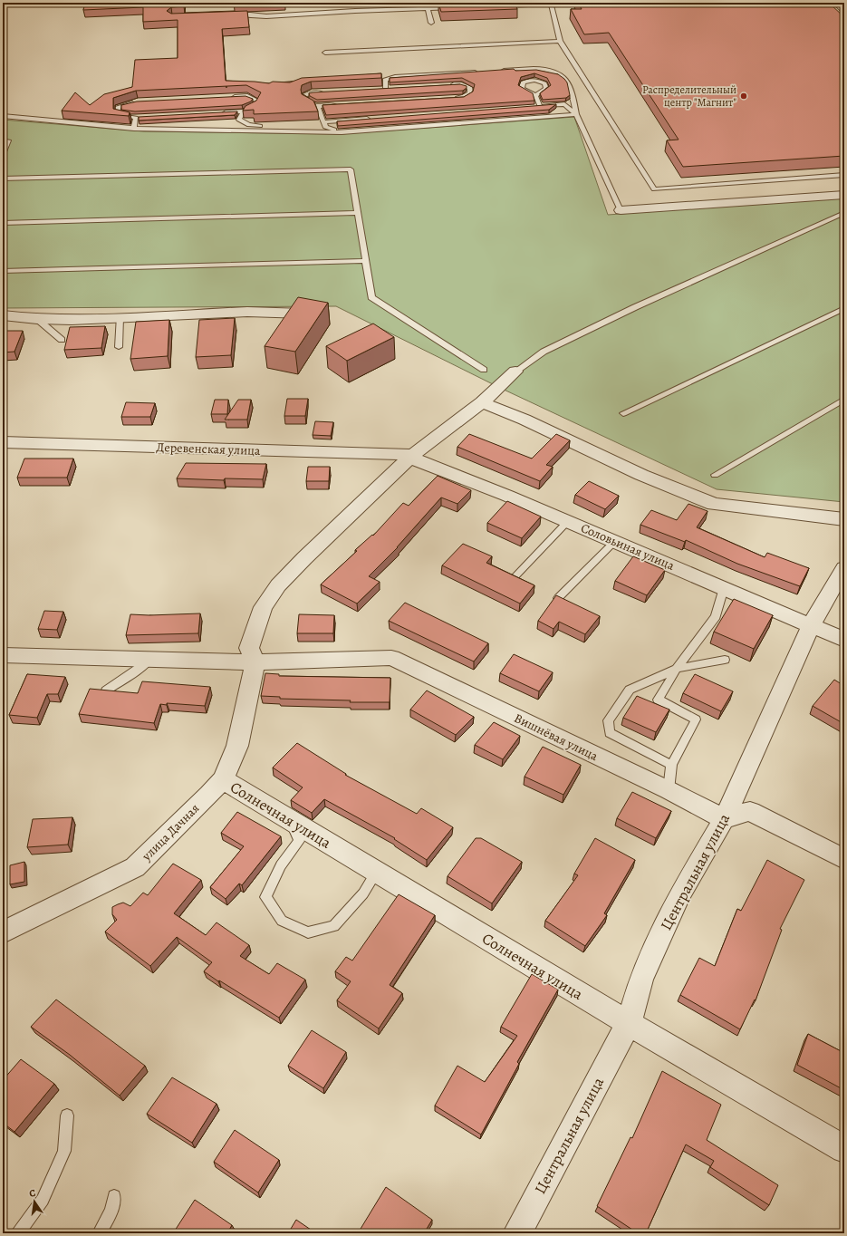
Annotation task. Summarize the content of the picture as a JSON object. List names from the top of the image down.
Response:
{
  "streets": {
    "street": [
      "Деревенская улица",
      "Соловьиная улица",
      "Вишнёвая улица",
      "Солнечная улица",
      "улица Дачная",
      "Центральная улица"
    ]
  },
  "crossings": [
    ["Деревенская улица", "Соловьиная улица"],
    ["Соловьиная улица", "Центральная улица"],
    ["Вишнёвая улица", "улица Дачная"],
    ["Вишнёвая улица", "Центральная улица"],
    ["Солнечная улица", "улица Дачная"],
    ["Солнечная улица", "Центральная улица"]
  ],
  "places": ["Распределительный центр \"Магнит\""],
  "north": "top"
}
